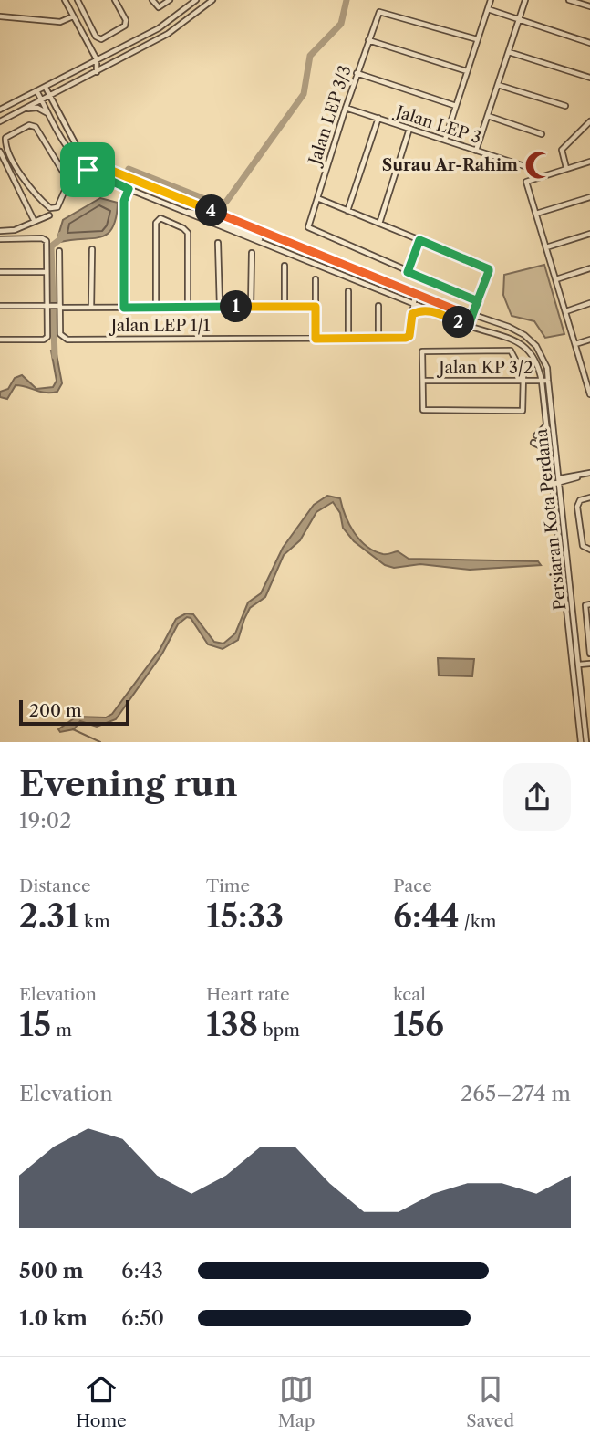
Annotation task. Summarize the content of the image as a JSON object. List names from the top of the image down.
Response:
{
  "streets": {
    "street": [
      "Jalan LEP 3/3",
      "Jalan LEP 3",
      "Jalan LEP 1/1",
      "Jalan KP 3/2",
      "Persiaran Kota Perdana"
    ]
  },
  "crossings": [
    ["Jalan LEP 3/3", "Jalan LEP 3"],
    ["Jalan LEP 1/1", "Persiaran Kota Perdana"],
    ["Jalan KP 3/2", "Persiaran Kota Perdana"]
  ],
  "places": {
    "mosque": ["Surau Ar-Rahim"]
  },
  "scale_bar": "200 m",
  "page": {
    "pins": ["4", "1", "2"],
    "scale": "200 m",
    "heading": ["Evening run", "19:02"],
    "stats": [
      ["Distance", "2.31 km"],
      ["Time", "15:33"],
      ["Pace", "6:44 /km"],
      ["Elevation", "15 m"],
      ["Heart rate", "138 bpm"],
      ["kcal", "156"]
    ],
    "chart": ["Elevation", "265–274 m"],
    "list": [
      {
        "name": "500 m",
        "note": "6:43"
      },
      {
        "name": "1.0 km",
        "note": "6:50"
      }
    ],
    "tabs": ["Home", "Map", "Saved"]
  }
}
